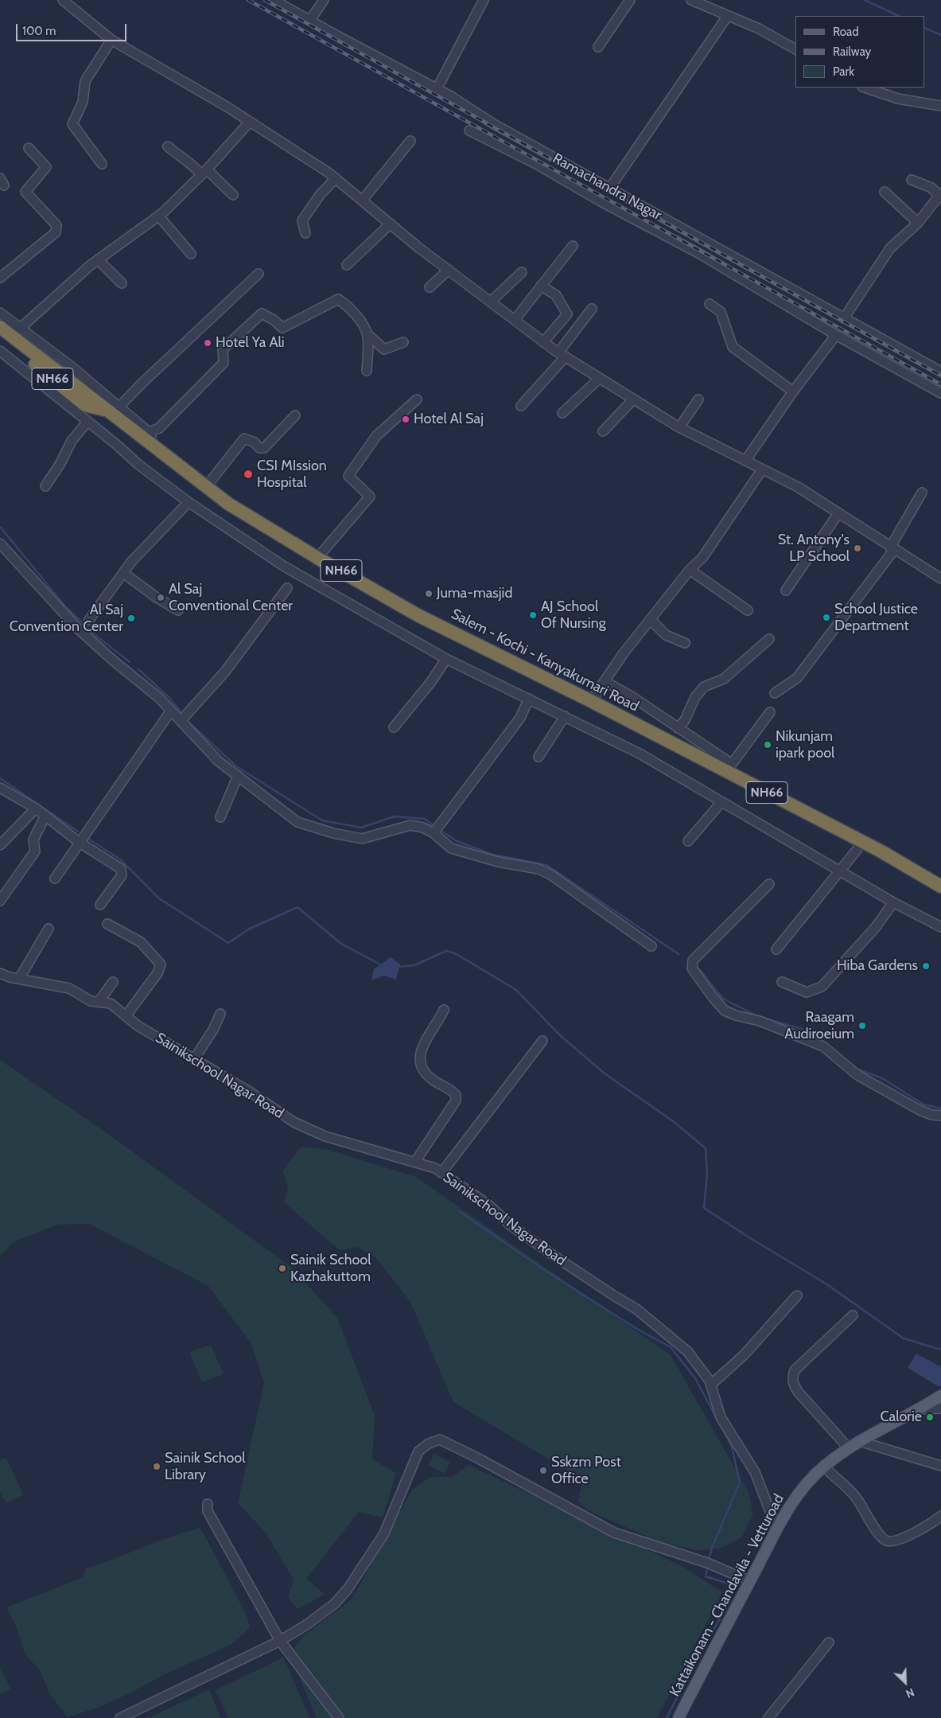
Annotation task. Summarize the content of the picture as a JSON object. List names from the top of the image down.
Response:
{
  "streets": {
    "highway": ["NH66", "Salem - Kochi - Kanyakumari Road"],
    "main road": ["Kattaikonam - Chandavila - Vetturoad"],
    "street": ["Ramachandra Nagar", "Sainikschool Nagar Road"]
  },
  "crossings": [
    ["Sainikschool Nagar Road", "Kattaikonam - Chandavila - Vetturoad"]
  ],
  "places": [
    "Hotel Ya Ali",
    "Hotel Al Saj",
    "CSI MIssion Hospital",
    "St. Antony's LP School",
    "Juma-masjid",
    "Al Saj Conventional Center",
    "AJ School Of Nursing",
    "School Justice Department",
    "Al Saj Convention Center",
    "Nikunjam ipark pool",
    "Hiba Gardens",
    "Raagam Audiroeium",
    "Sainik School Kazhakuttom",
    "Calorie",
    "Sainik School Library",
    "Sskzm Post Office"
  ],
  "legend": ["Road", "Railway", "Park"],
  "scale_bar": "100 m",
  "north": "bottom right"
}
